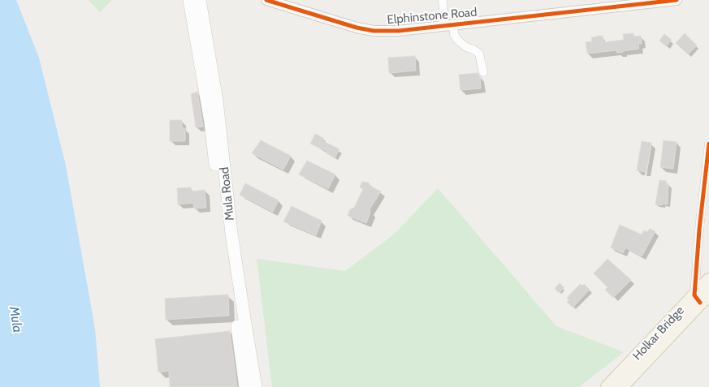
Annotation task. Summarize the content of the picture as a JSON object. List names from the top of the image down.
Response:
{
  "streets": {
    "main road": ["Mula Road", "Holkar Bridge"],
    "street": ["Elphinstone Road"]
  },
  "water": ["Mula"]
}
